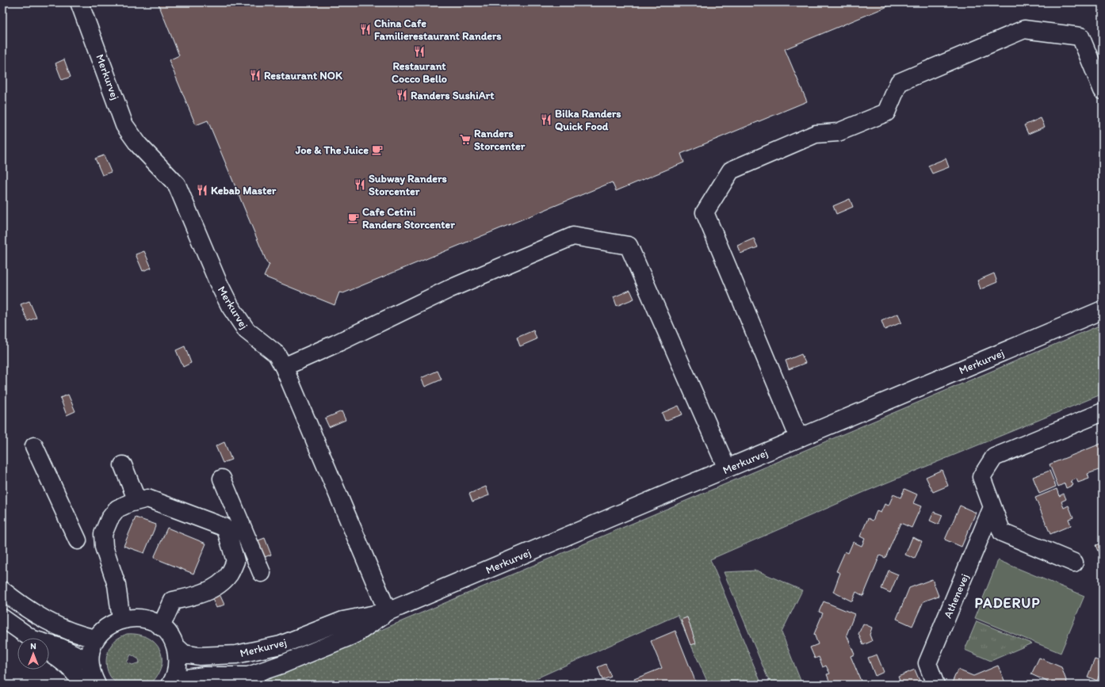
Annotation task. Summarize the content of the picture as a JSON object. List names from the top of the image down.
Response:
{
  "streets": {
    "street": ["Merkurvej", "Athenevej"]
  },
  "districts": ["PADERUP"],
  "places": {
    "restaurant": [
      "China Cafe Familierestaurant Randers",
      "Restaurant Cocco Bello",
      "Restaurant NOK",
      "Randers SushiArt",
      "Bilka Randers Quick Food",
      "Subway Randers Storcenter",
      "Kebab Master"
    ],
    "supermarket": ["Randers Storcenter"],
    "cafe": ["Joe & The Juice", "Cafe Cetini Randers Storcenter"]
  },
  "north": "top"
}
